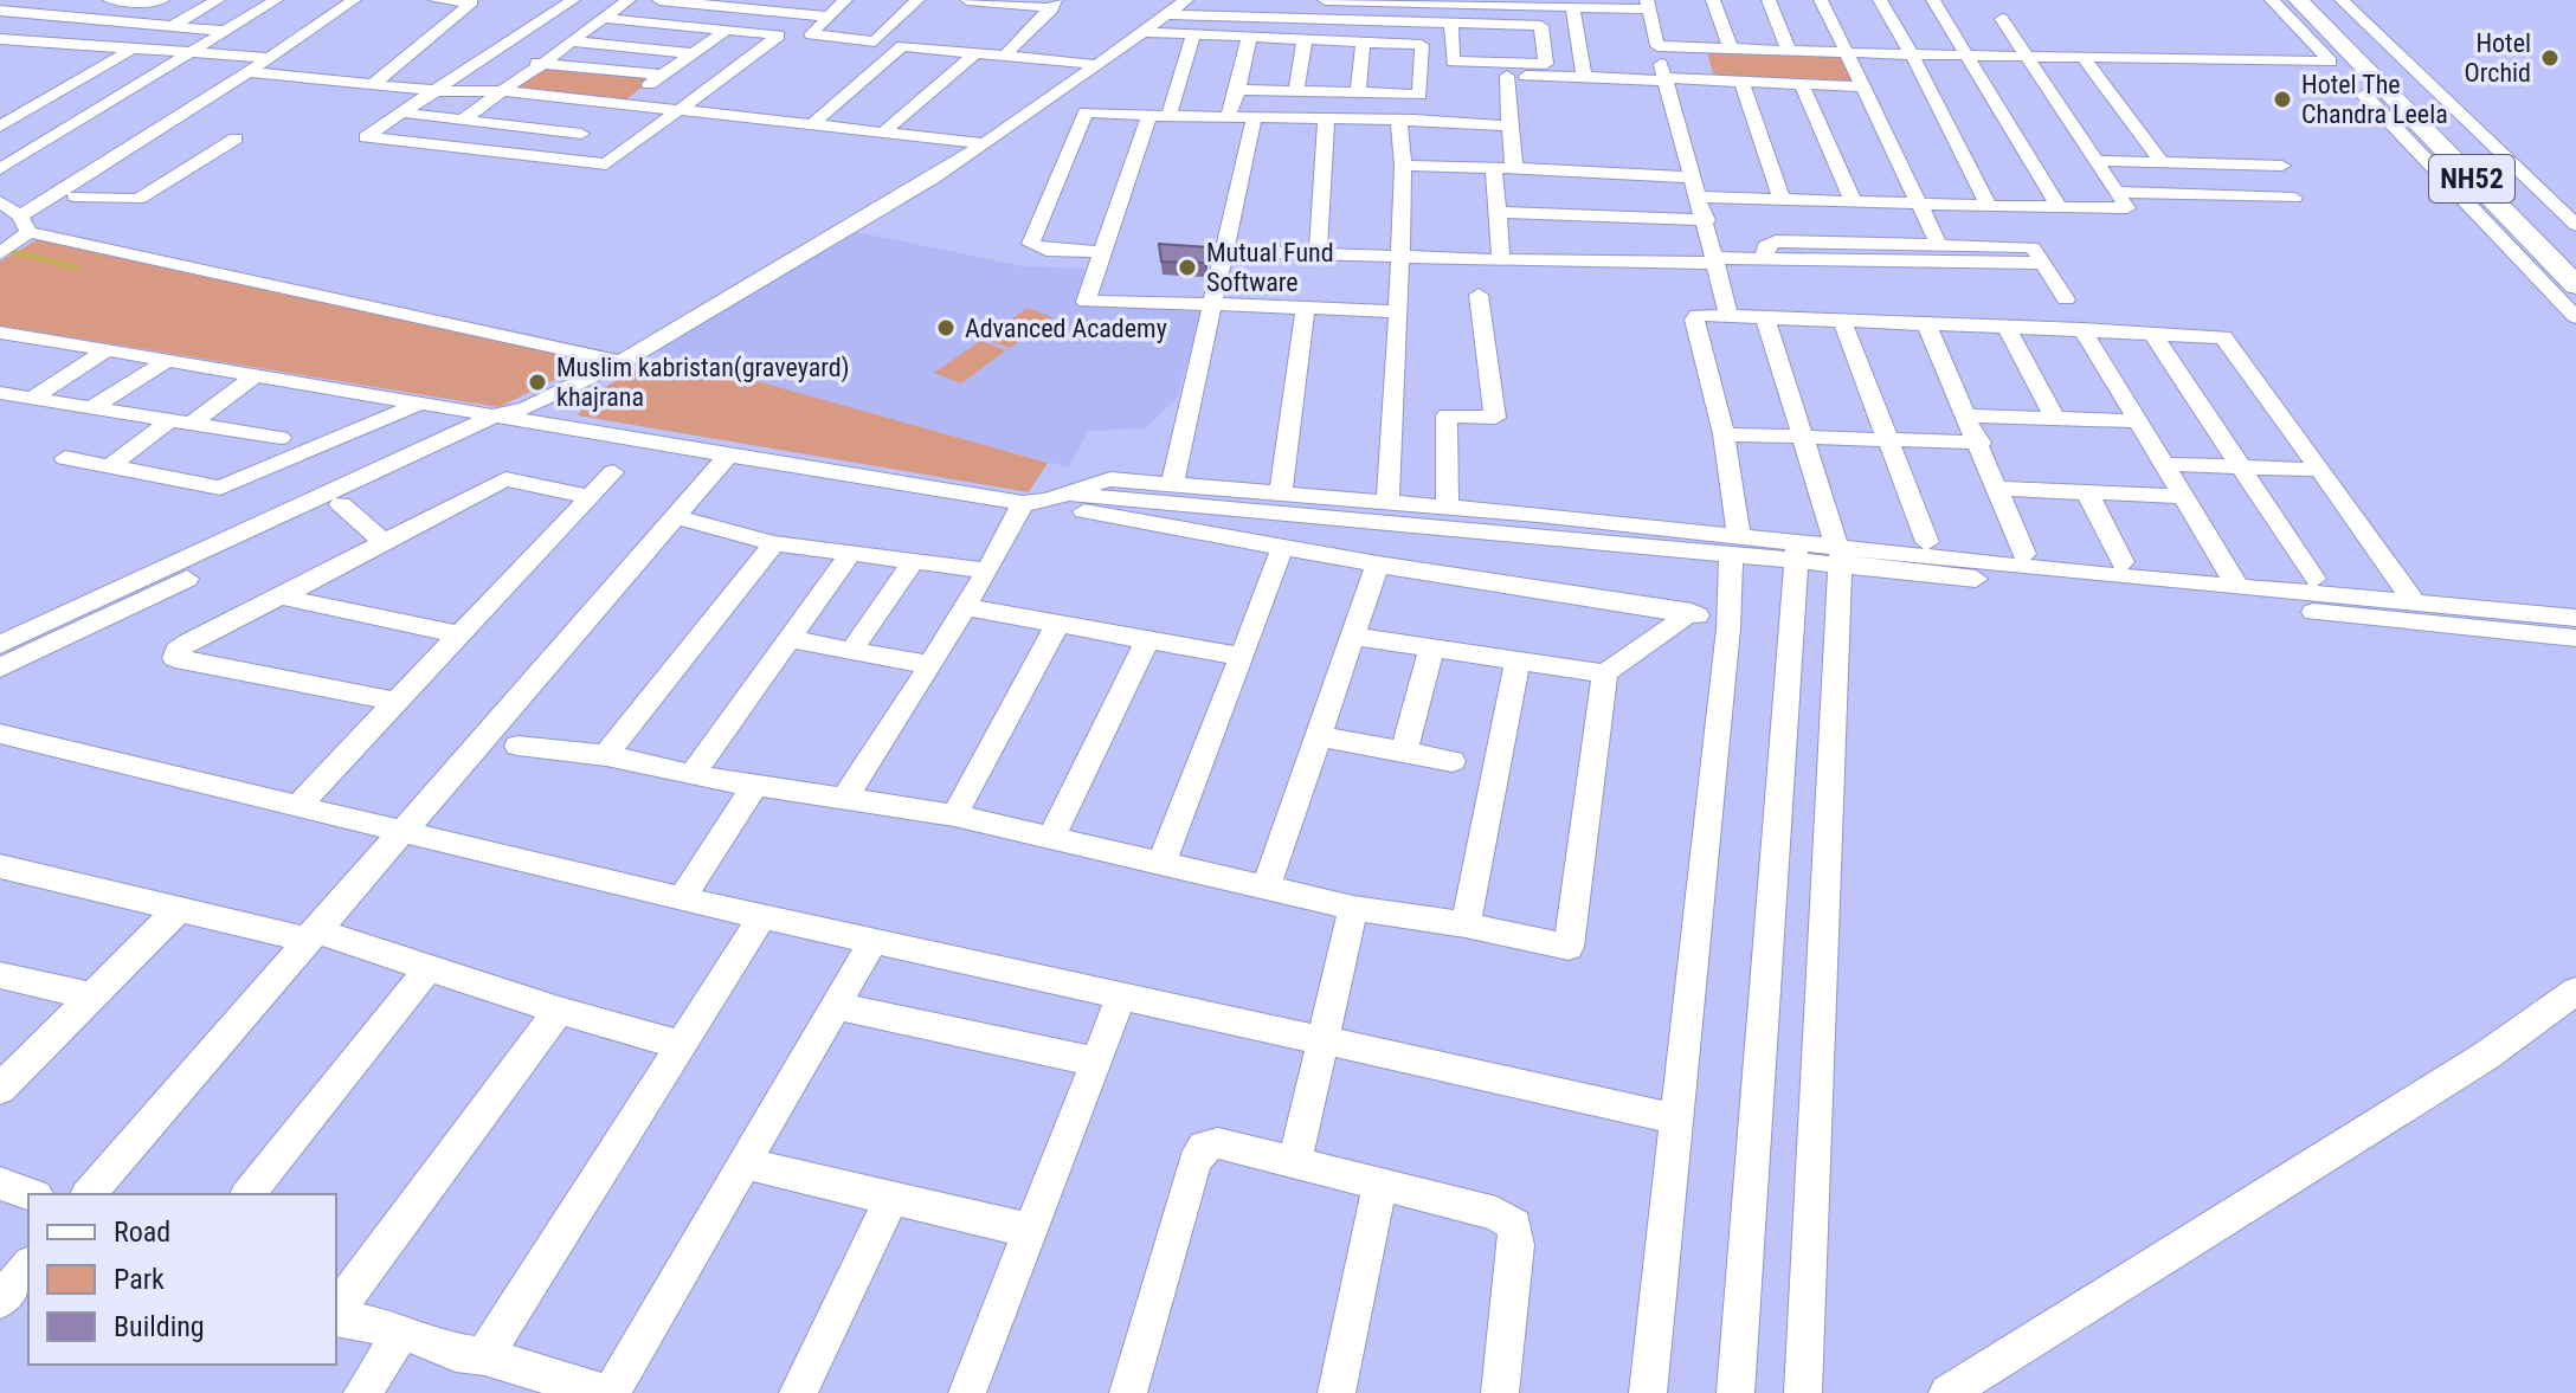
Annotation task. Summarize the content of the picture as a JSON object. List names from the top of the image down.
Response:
{
  "streets": {
    "highway": ["NH52"]
  },
  "places": [
    "Hotel Orchid",
    "Hotel The Chandra Leela",
    "Mutual Fund Software",
    "Advanced Academy",
    "Muslim kabristan(graveyard) khajrana"
  ],
  "legend": ["Road", "Park", "Building"]
}
